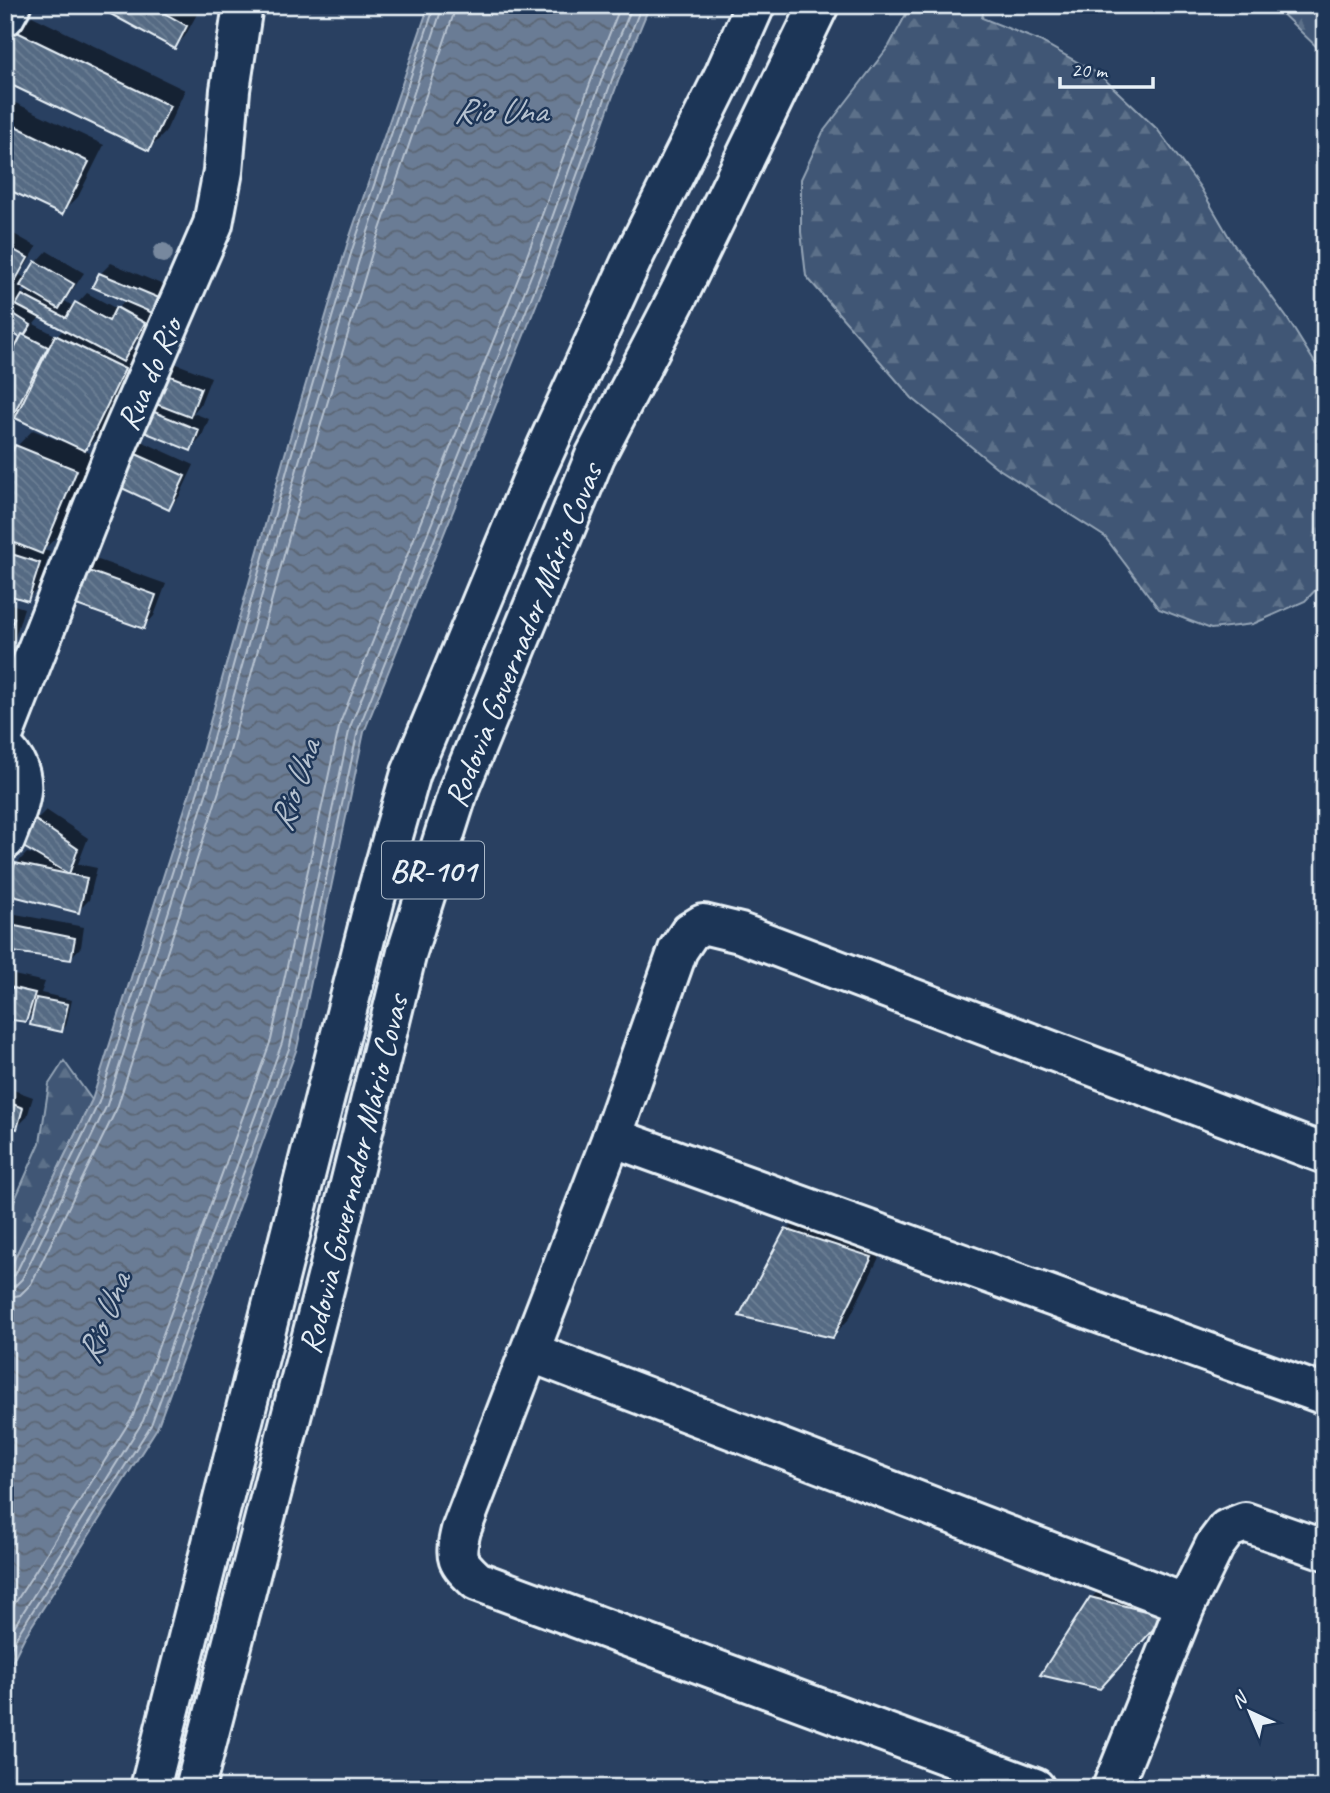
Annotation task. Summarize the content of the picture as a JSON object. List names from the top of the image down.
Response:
{
  "streets": {
    "main road": ["Rua do Rio", "Rodovia Governador Mário Covas", "BR-101"]
  },
  "water": ["Rio Una"],
  "scale_bar": "20 m",
  "north": "top left"
}
